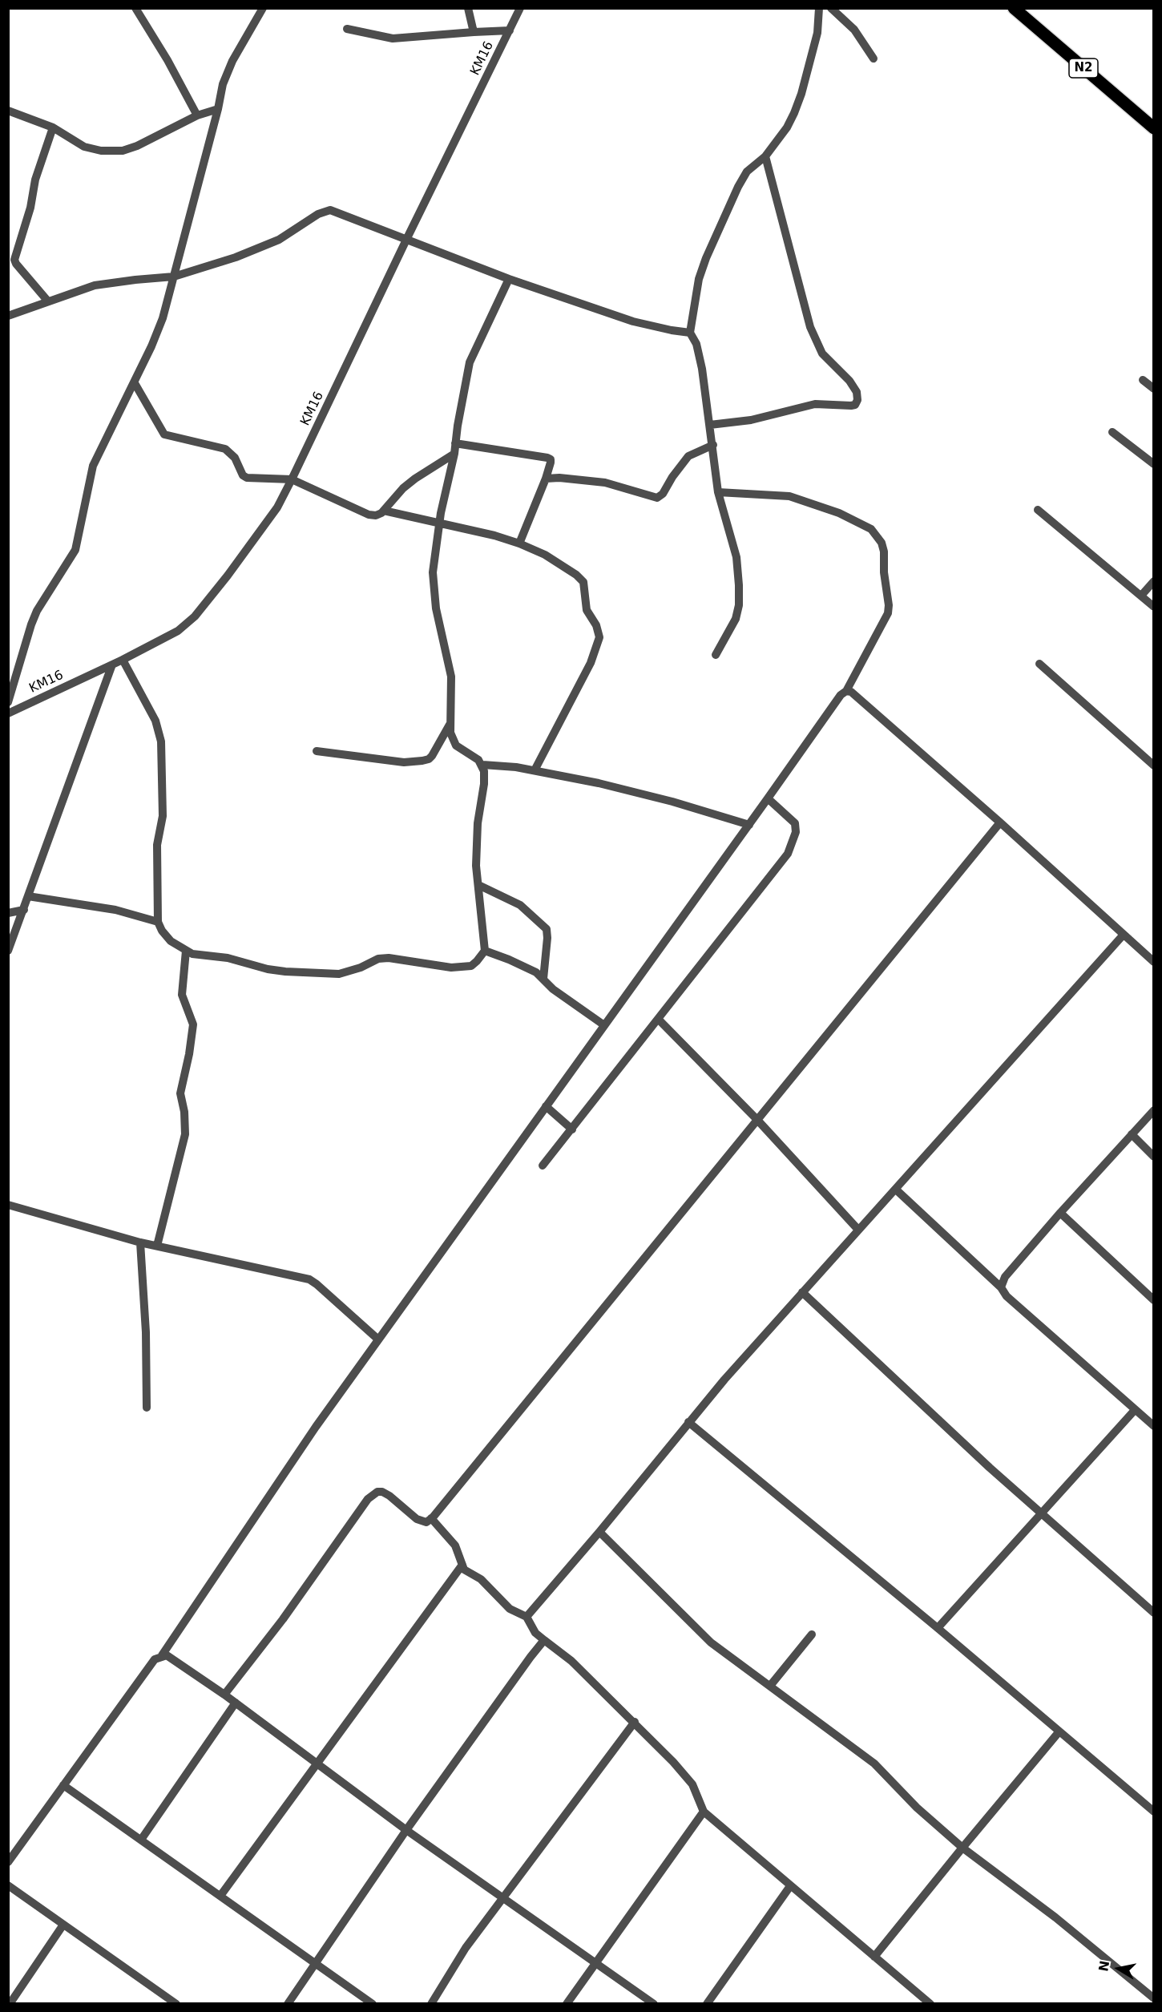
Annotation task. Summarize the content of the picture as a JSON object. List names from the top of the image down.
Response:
{
  "streets": {
    "main road": ["N2"],
    "street": ["KM16"]
  },
  "north": "left"
}
